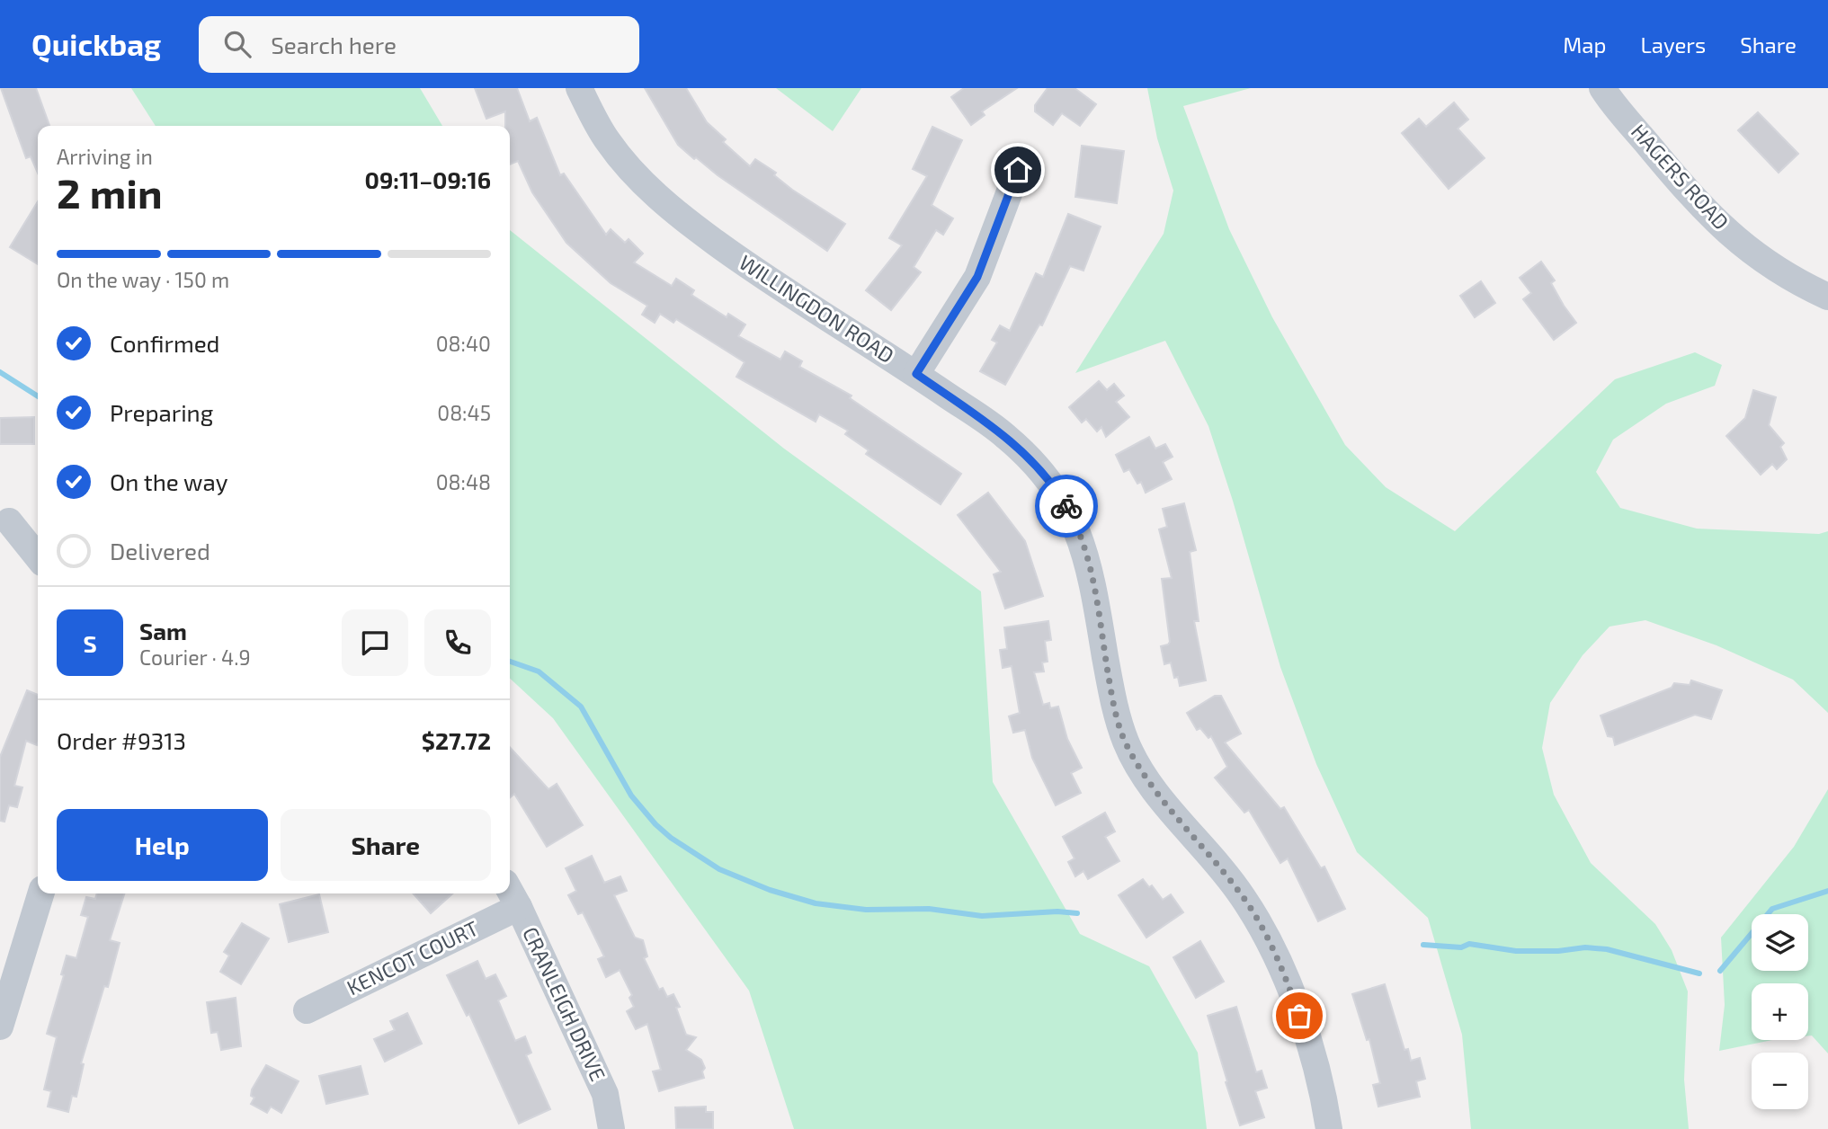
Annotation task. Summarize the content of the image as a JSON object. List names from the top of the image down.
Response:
{
  "streets": {
    "street": [
      "HAGERS ROAD",
      "WILLINGDON ROAD",
      "KENCOT COURT",
      "CRANLEIGH DRIVE"
    ]
  },
  "crossings": [
    ["KENCOT COURT", "CRANLEIGH DRIVE"]
  ],
  "page": {
    "header": "Quickbag",
    "search": "Search here",
    "nav": ["Map", "Layers", "Share"],
    "heading": ["2 min", "Arriving in", "09:11–09:16"],
    "panel": [
      "Sam",
      "Courier · 4.9",
      "Order #9313",
      "$27.72"
    ],
    "bar": "On the way · 150 m",
    "list": [
      ["Confirmed", "08:40"],
      ["Preparing", "08:45"],
      ["On the way", "08:48"],
      "Delivered"
    ],
    "round": "S",
    "buttons": ["Help", "Share"],
    "map_buttons": ["+", "−"]
  }
}
